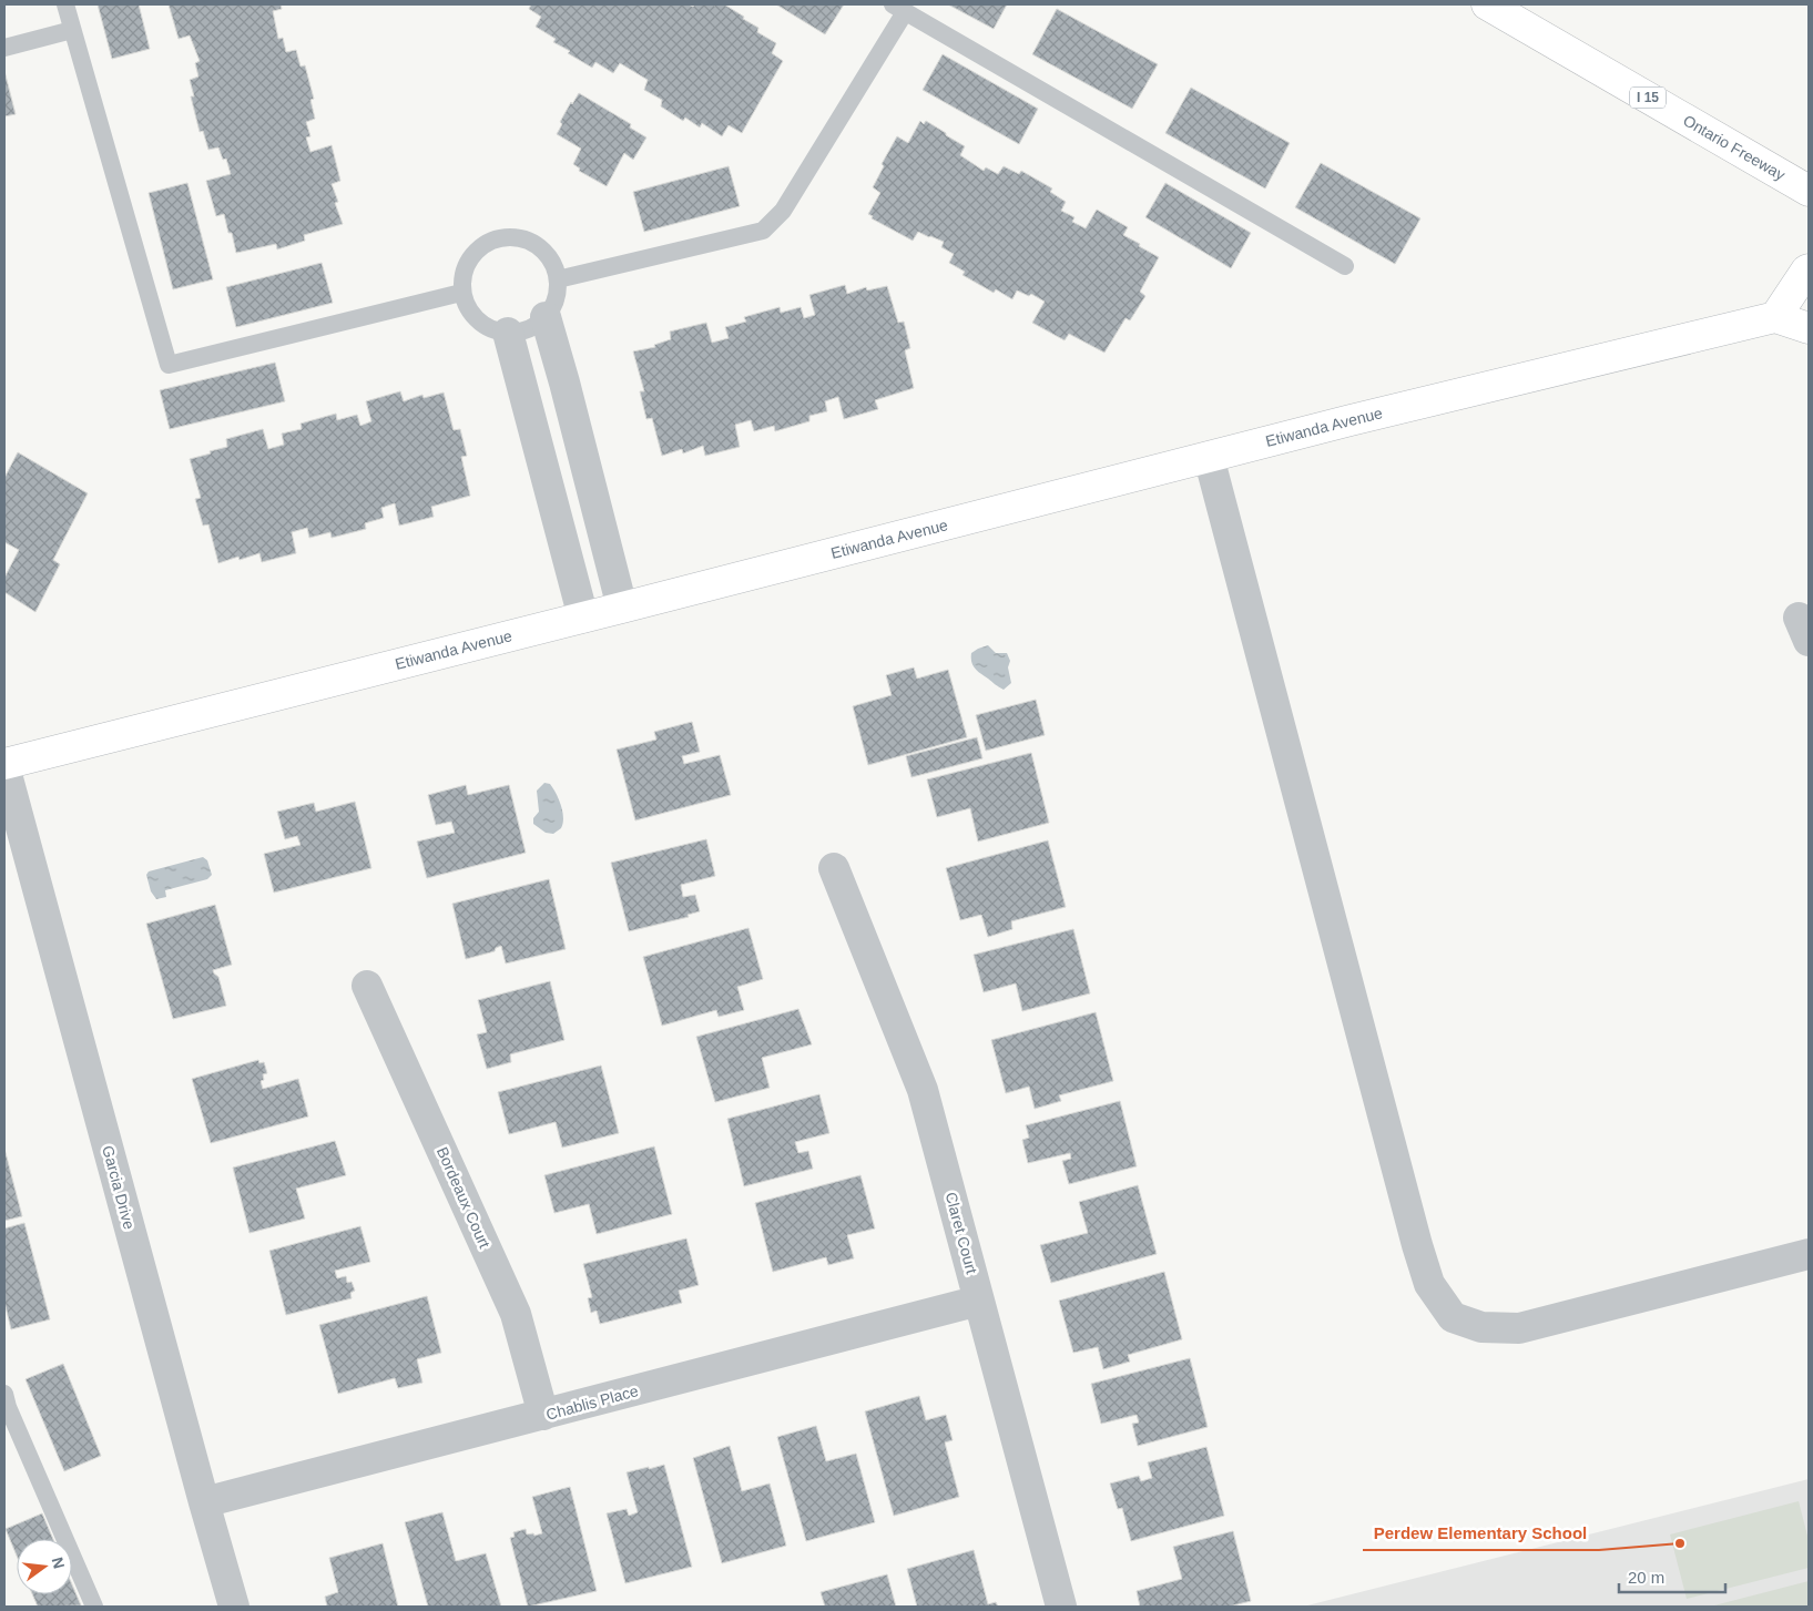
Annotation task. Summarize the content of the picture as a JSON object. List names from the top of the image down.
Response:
{
  "streets": {
    "main road": ["I 15", "Ontario Freeway", "Etiwanda Avenue"],
    "street": [
      "Garcia Drive",
      "Bordeaux Court",
      "Claret Court",
      "Chablis Place"
    ]
  },
  "crossings": [
    ["Etiwanda Avenue", "Garcia Drive"],
    ["Garcia Drive", "Chablis Place"],
    ["Bordeaux Court", "Chablis Place"],
    ["Claret Court", "Chablis Place"]
  ],
  "places": ["Perdew Elementary School"],
  "scale_bar": "20 m",
  "north": "right"
}
